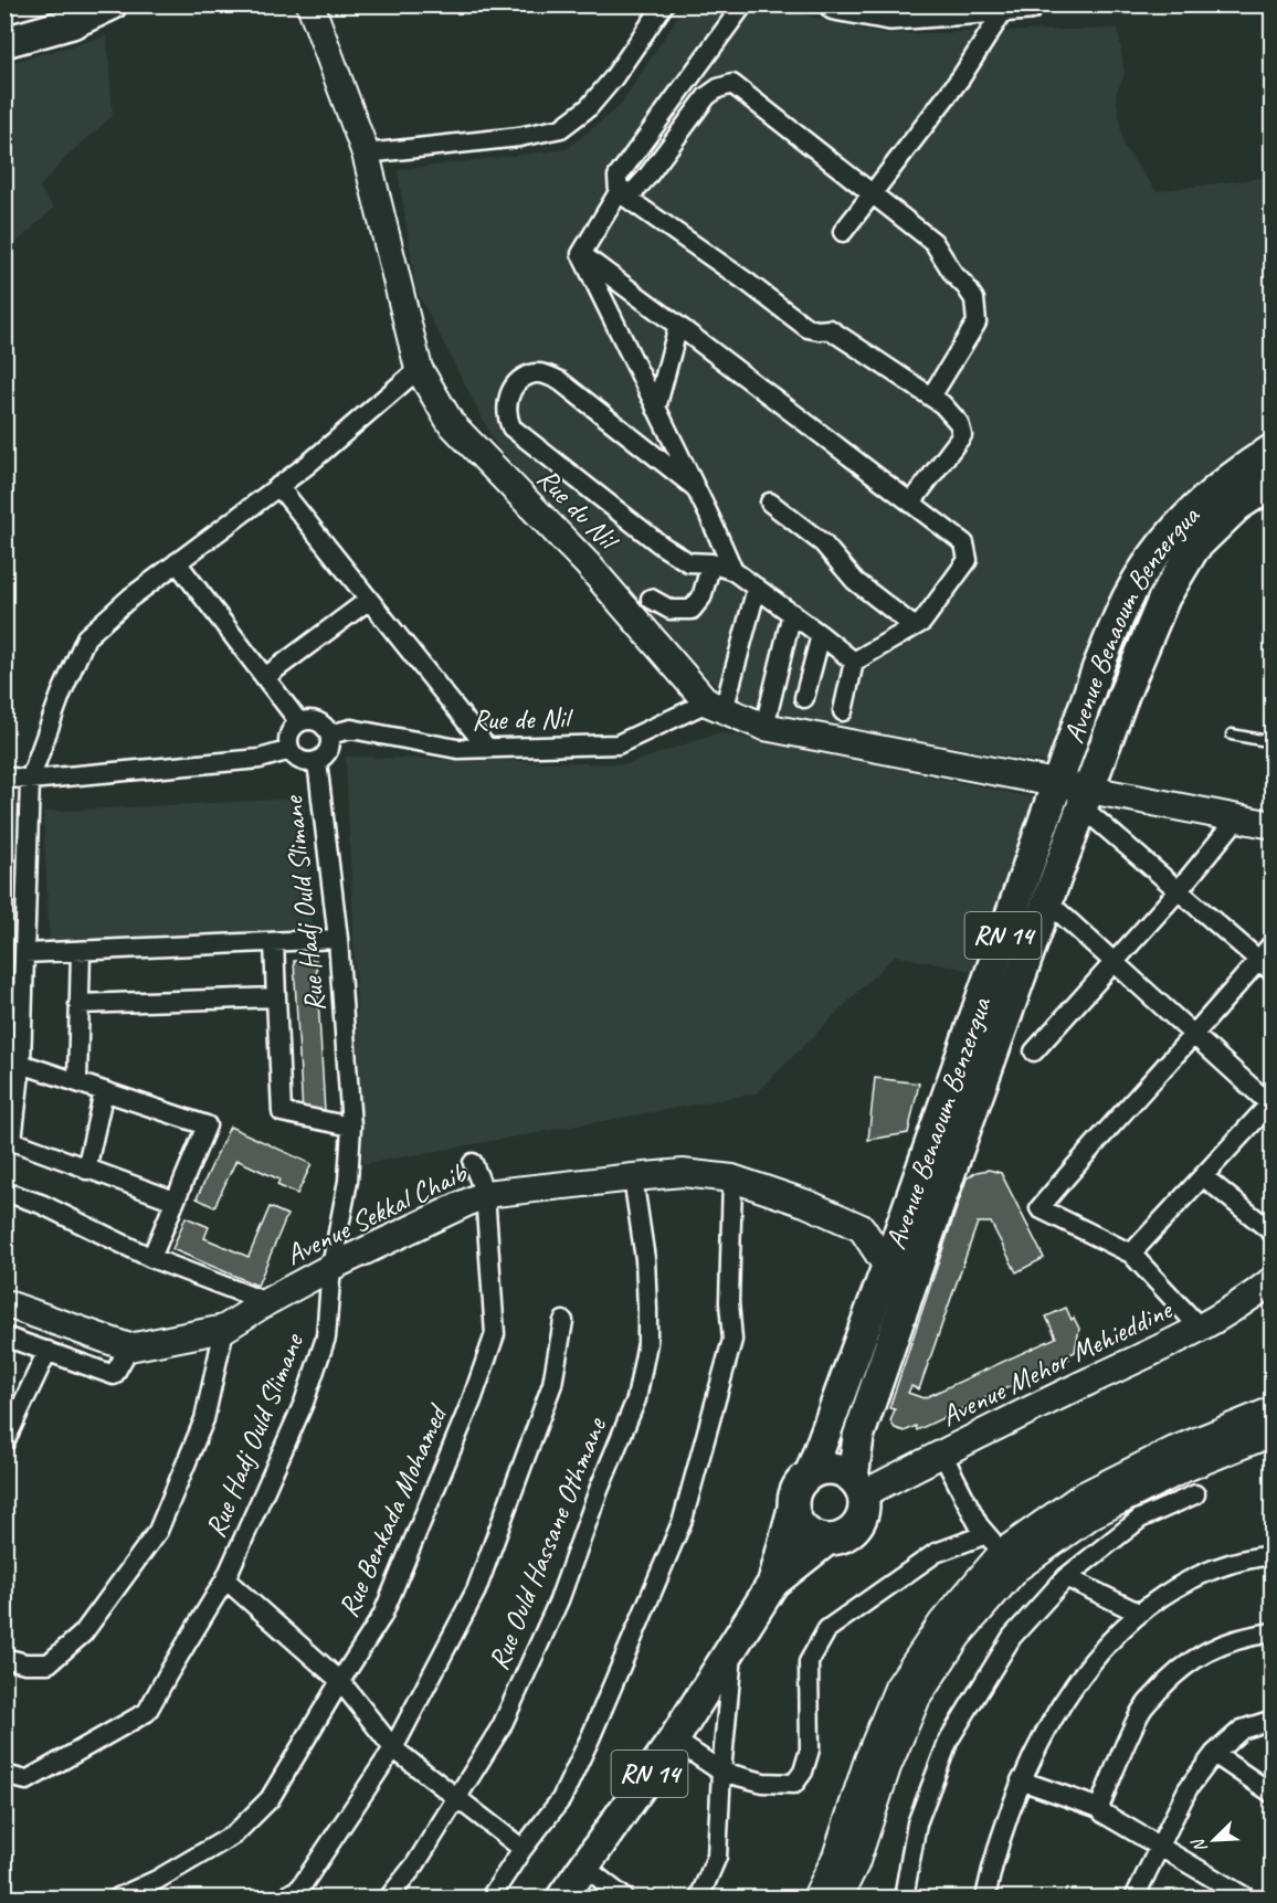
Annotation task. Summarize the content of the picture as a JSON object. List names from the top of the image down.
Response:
{
  "streets": {
    "main road": ["Avenue Benaoum Benzergua", "RN 14"],
    "street": [
      "Rue du Nil",
      "Rue de Nil",
      "Rue Hadj Ould Slimane",
      "Avenue Sekkal Chaib",
      "Avenue Mehor Mehieddine",
      "Rue Benkada Mohamed",
      "Rue Ould Hassane Othmane"
    ]
  },
  "crossings": [
    ["Rue du Nil", "Avenue Benaoum Benzergua"],
    ["Rue du Nil", "Rue de Nil"],
    ["Avenue Benaoum Benzergua", "RN 14"],
    ["Avenue Benaoum Benzergua", "Avenue Mehor Mehieddine"],
    ["Rue de Nil", "Rue Hadj Ould Slimane"],
    ["Rue Hadj Ould Slimane", "Avenue Sekkal Chaib"],
    ["RN 14", "Avenue Mehor Mehieddine"],
    ["Avenue Sekkal Chaib", "Rue Benkada Mohamed"],
    ["Avenue Sekkal Chaib", "Rue Ould Hassane Othmane"]
  ],
  "north": "bottom left"
}
